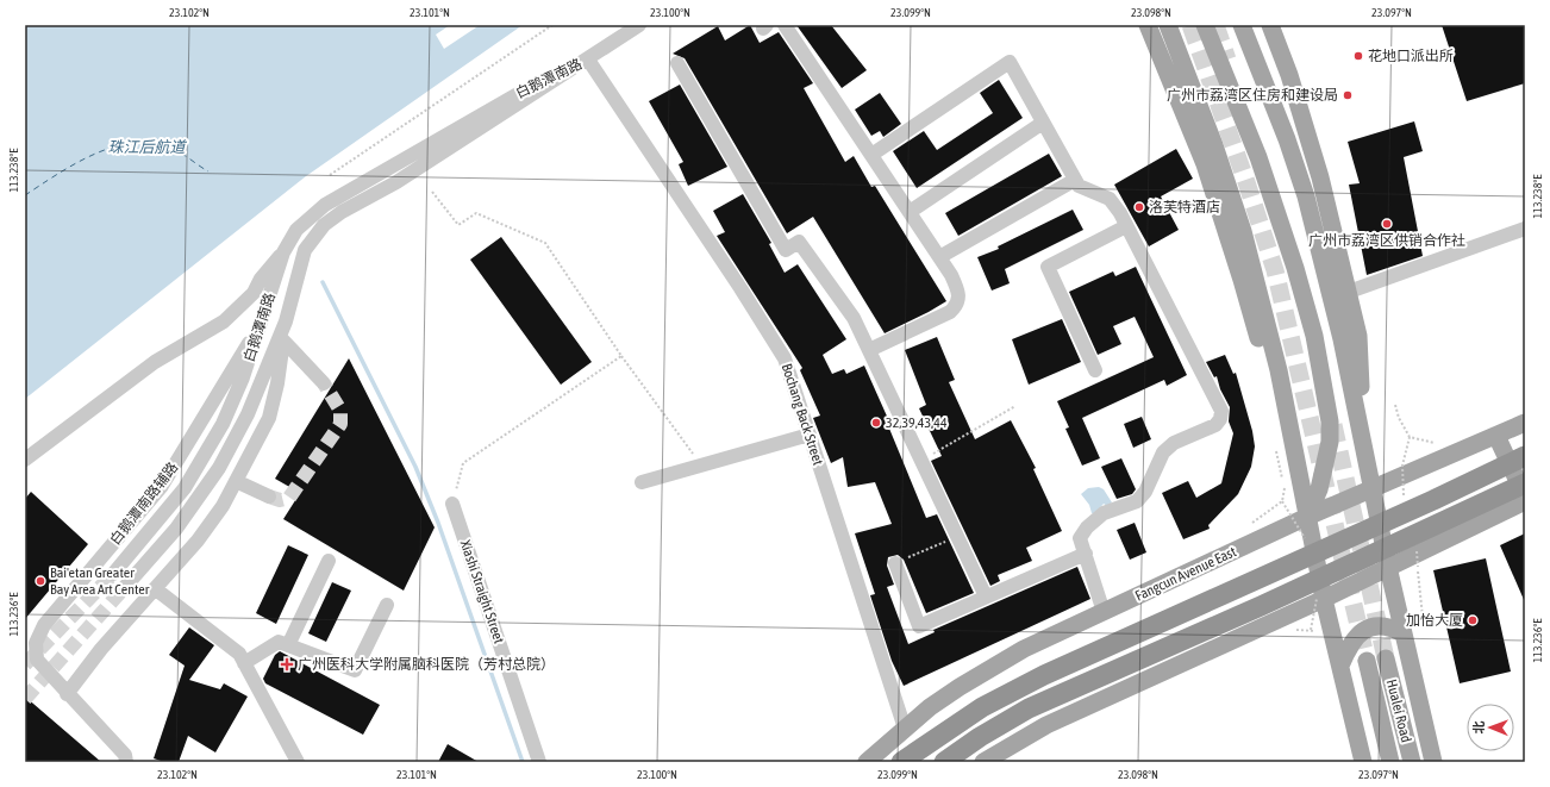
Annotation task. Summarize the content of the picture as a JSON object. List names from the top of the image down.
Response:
{
  "streets": {
    "main road": ["Fangcun Avenue East", "Hualei Road"],
    "street": [
      "白鹅潭南路",
      "Bochang Back Street",
      "白鹅潭南路辅路",
      "Xiashi Straight Street"
    ]
  },
  "crossings": [
    ["白鹅潭南路", "Bochang Back Street"],
    ["白鹅潭南路", "白鹅潭南路辅路"],
    ["Bochang Back Street", "Fangcun Avenue East"]
  ],
  "water": ["珠江后航道"],
  "places": {
    "other": [
      "花地口派出所",
      "广州市荔湾区住房和建设局",
      "洛芙特酒店",
      "广州市荔湾区供销合作社",
      "32,39,43,44",
      "Bai'etan Greater Bay Area Art Center",
      "加怡大厦"
    ],
    "health": ["广州医科大学附属脑科医院（芳村总院）"]
  },
  "north": "left",
  "coordinates": [
    "23.102°N",
    "23.101°N",
    "23.100°N",
    "23.099°N",
    "23.098°N",
    "23.097°N",
    "113.238°E",
    "113.236°E"
  ]
}
